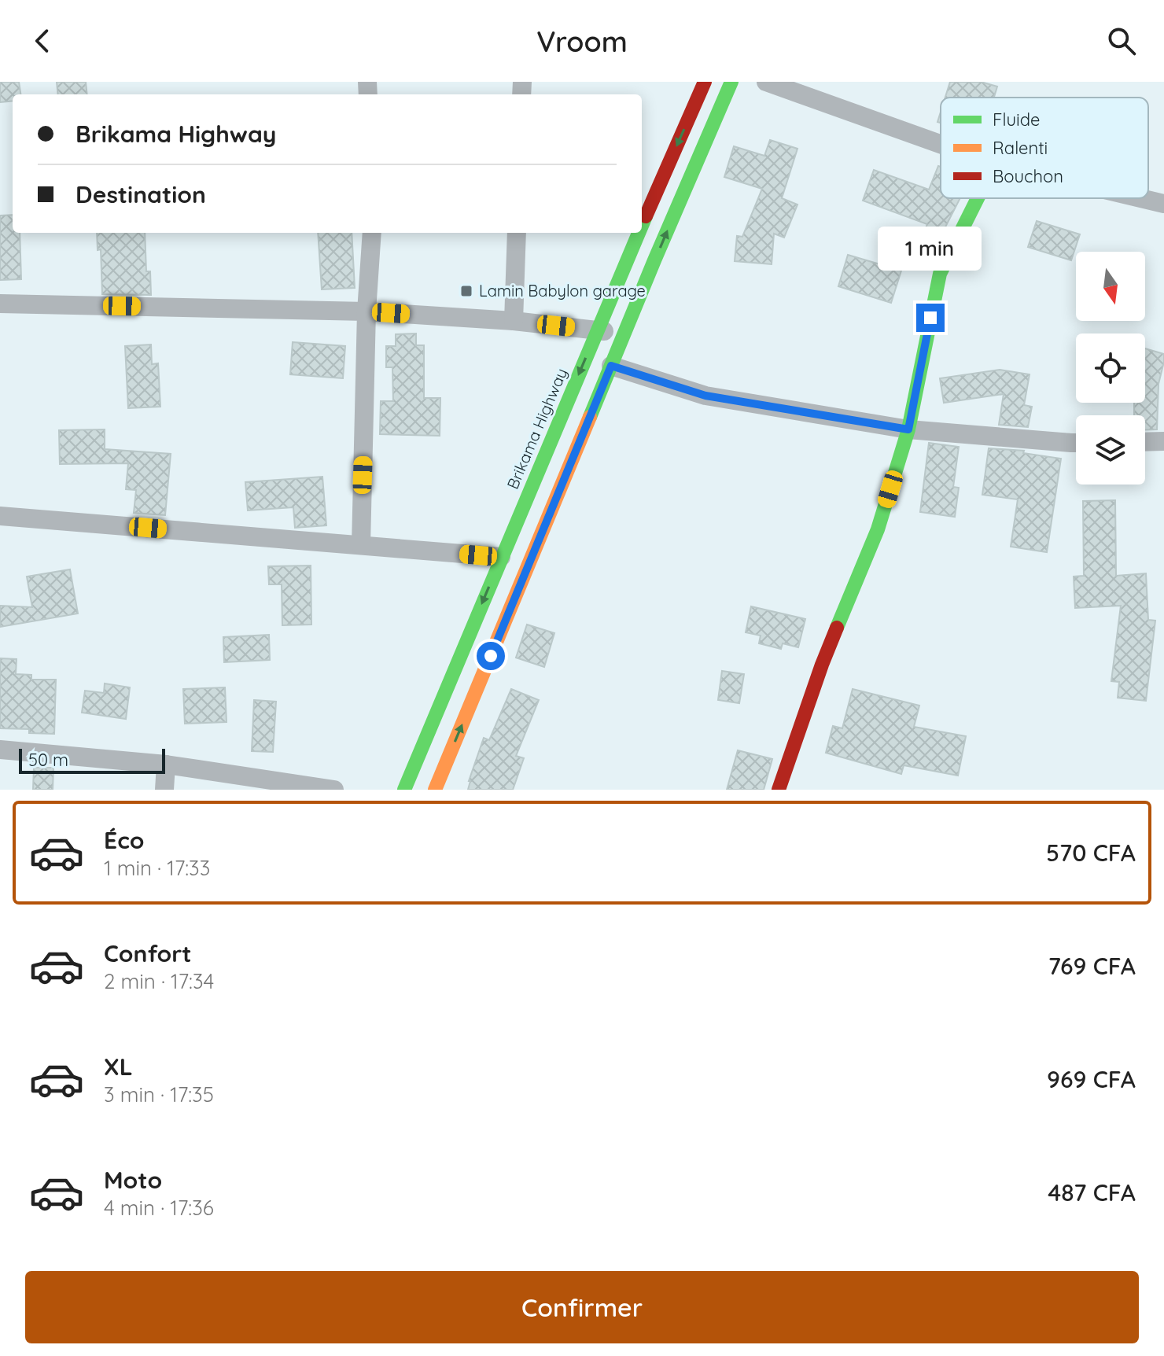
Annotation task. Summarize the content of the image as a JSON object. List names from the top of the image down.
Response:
{
  "streets": {
    "main road": ["Brikama Highway"]
  },
  "places": {
    "transit": ["Lamin Babylon garage"]
  },
  "legend": ["Fluide", "Ralenti", "Bouchon"],
  "scale_bar": "50 m",
  "north": "bottom",
  "page": {
    "header": "Vroom",
    "banner": ["Brikama Highway", "Destination"],
    "bubble": "1 min",
    "scale": "50 m",
    "list": [
      {
        "name": "Éco",
        "note": "1 min · 17:33",
        "value": "570 CFA"
      },
      {
        "name": "Confort",
        "note": "2 min · 17:34",
        "value": "769 CFA"
      },
      {
        "name": "XL",
        "note": "3 min · 17:35",
        "value": "969 CFA"
      },
      {
        "name": "Moto",
        "note": "4 min · 17:36",
        "value": "487 CFA"
      }
    ],
    "buttons": "Confirmer"
  }
}
